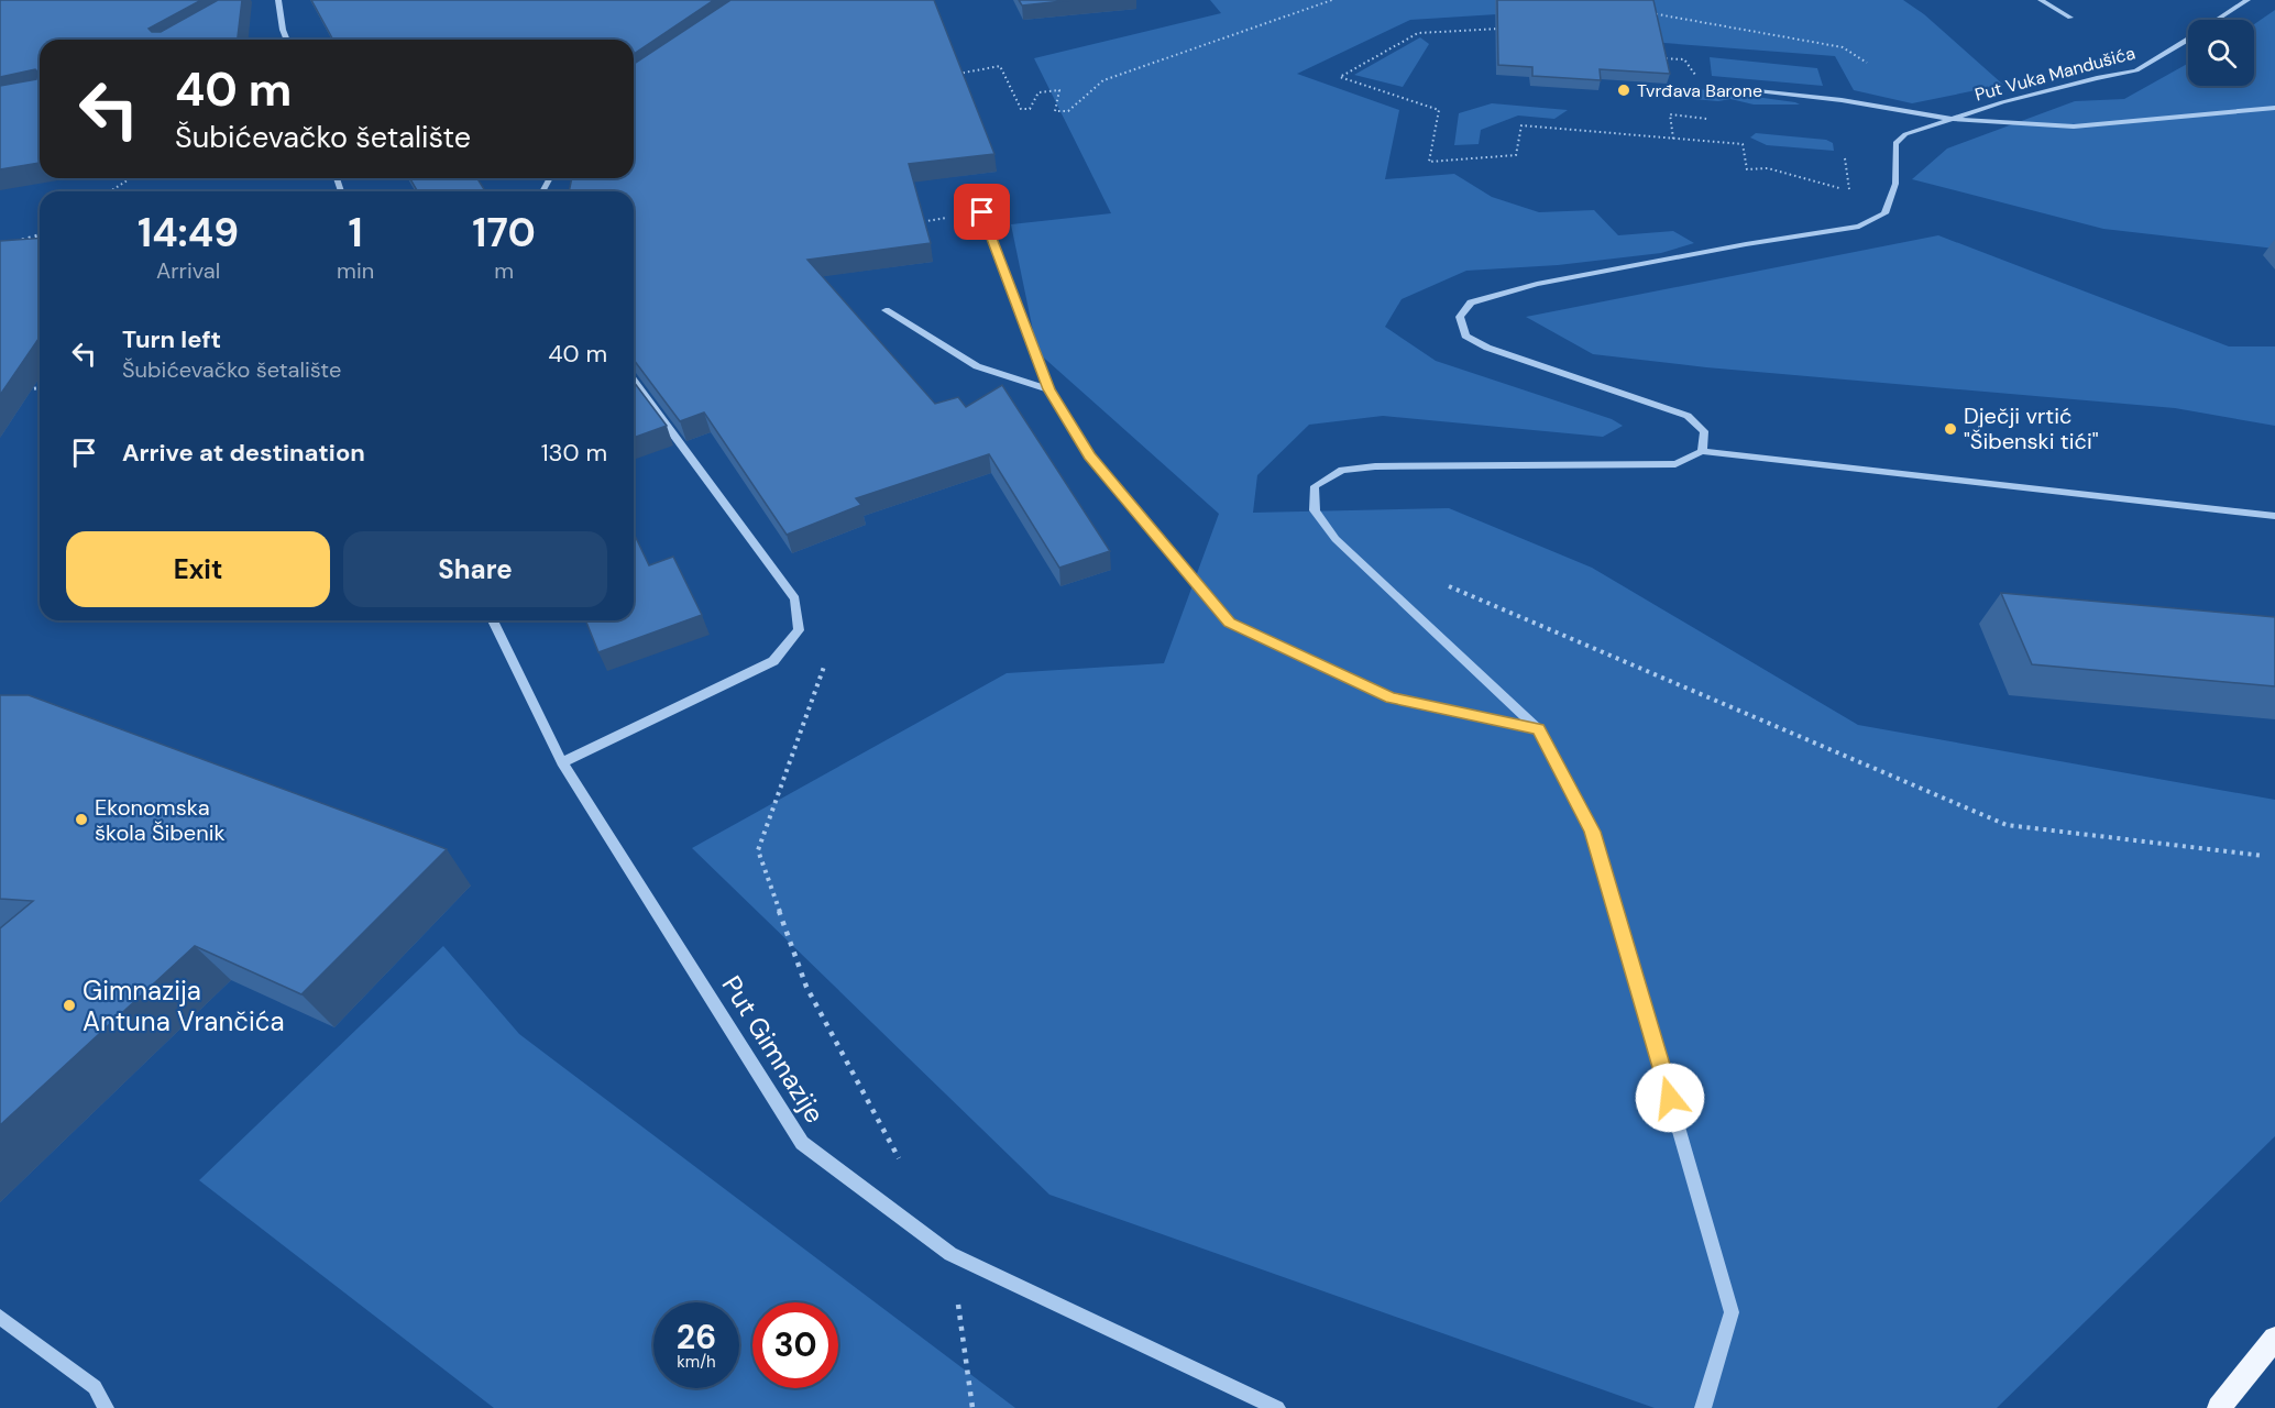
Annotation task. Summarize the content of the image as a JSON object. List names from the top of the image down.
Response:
{
  "streets": {
    "street": ["Put Vuka Mandušića", "Put Gimnazije"]
  },
  "places": [
    "Tvrđava Barone",
    "Dječji vrtić \"Šibenski tići\"",
    "Ekonomska škola Šibenik",
    "Gimnazija Antuna Vrančića"
  ],
  "page": {
    "turn": ["40 m", "Šubićevačko šetalište"],
    "eta": [
      "14:49",
      "Arrival",
      "1",
      "min",
      "170",
      "m"
    ],
    "list": [
      {
        "name": "Turn left",
        "note": "Šubićevačko šetalište",
        "value": "40 m"
      },
      {
        "name": "Arrive at destination",
        "value": "130 m"
      }
    ],
    "buttons": ["Exit", "Share"],
    "speed": "26 km/h",
    "limit": "30"
  }
}
